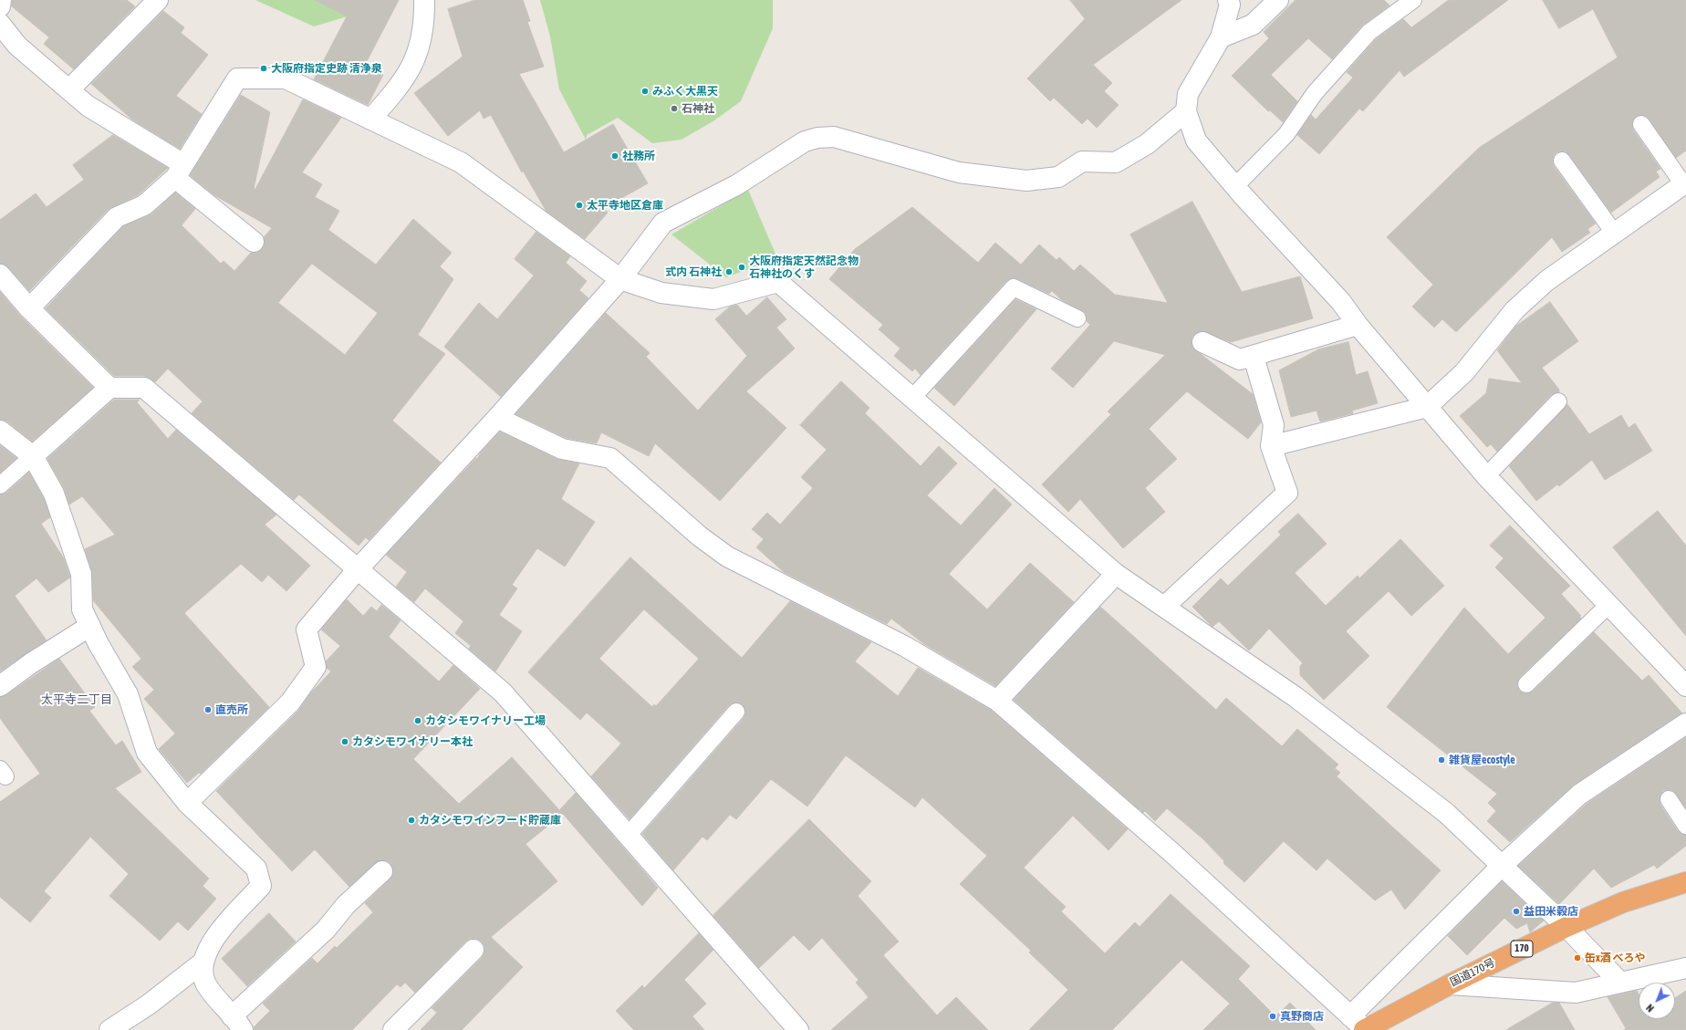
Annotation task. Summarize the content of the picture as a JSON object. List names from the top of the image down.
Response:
{
  "streets": {
    "highway": ["170", "国道170号"]
  },
  "districts": ["太平寺二丁目"],
  "places": [
    "大阪府指定史跡 清浄泉",
    "みふく大黒天",
    "石神社",
    "社務所",
    "太平寺地区倉庫",
    "大阪府指定天然記念物 石神社のくす",
    "式内 石神社",
    "直売所",
    "カタシモワイナリー工場",
    "カタシモワイナリー本社",
    "雑貨屋ecostyle",
    "カタシモワインフード貯蔵庫",
    "益田米穀店",
    "缶x酒 べろや",
    "真野商店"
  ],
  "north": "bottom left"
}
